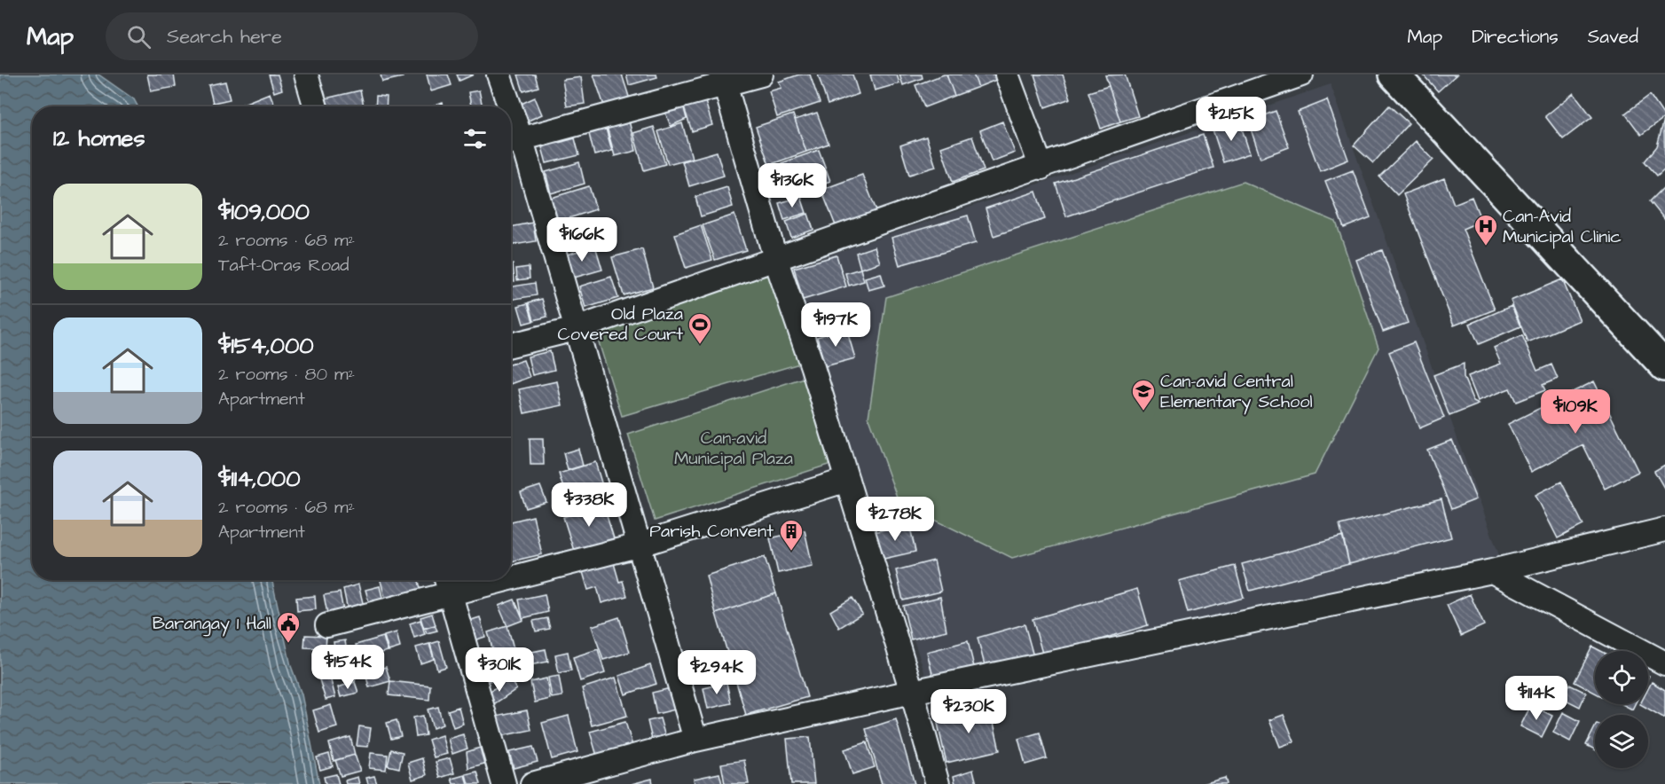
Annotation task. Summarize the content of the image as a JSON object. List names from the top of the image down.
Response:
{
  "parks": ["Can-avid Municipal Plaza"],
  "places": {
    "hospital": ["Can-Avid Municipal Clinic"],
    "sports": ["Old Plaza Covered Court"],
    "school or university": ["Can-avid Central Elementary School"],
    "building": ["Parish Convent"],
    "public building": ["Barangay 1 Hall"]
  },
  "page": {
    "header": "Map",
    "search": "Search here",
    "nav": ["Map", "Directions", "Saved"],
    "price": [
      "$215K",
      "$136K",
      "$166K",
      "$197K",
      "$109K",
      "$338K",
      "$278K",
      "$154K",
      "$301K",
      "$294K",
      "$114K",
      "$230K"
    ],
    "heading": "12 homes",
    "list": [
      {
        "name": "$109,000",
        "note": "2 rooms · 68 m² · Taft-Oras Road"
      },
      {
        "name": "$154,000",
        "note": "2 rooms · 80 m² · Apartment"
      },
      {
        "name": "$114,000",
        "note": "2 rooms · 68 m² · Apartment"
      }
    ]
  }
}
